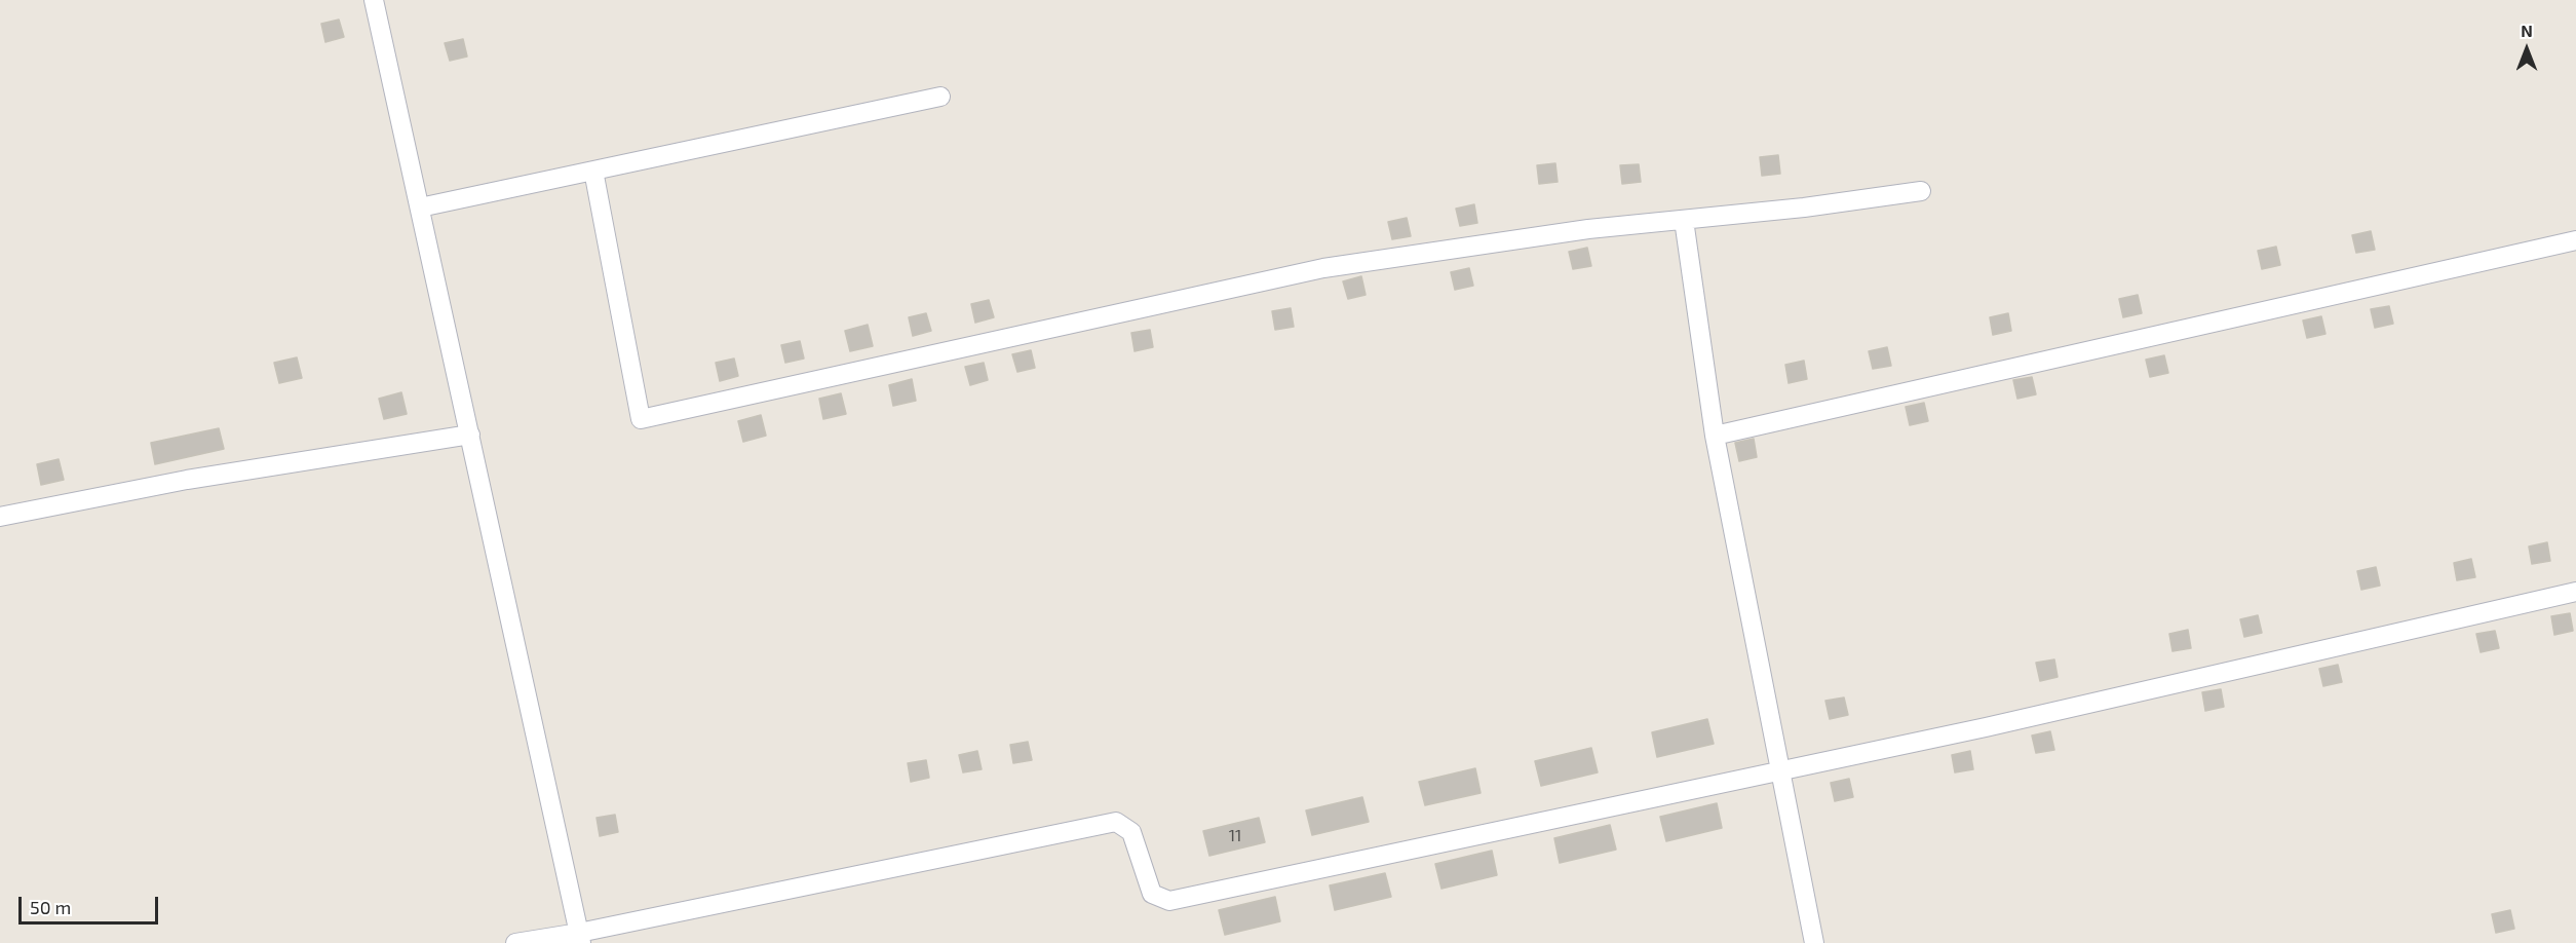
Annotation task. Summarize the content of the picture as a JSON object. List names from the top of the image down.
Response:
{
  "house_numbers": ["11"],
  "scale_bar": "50 m",
  "north": "top"
}
